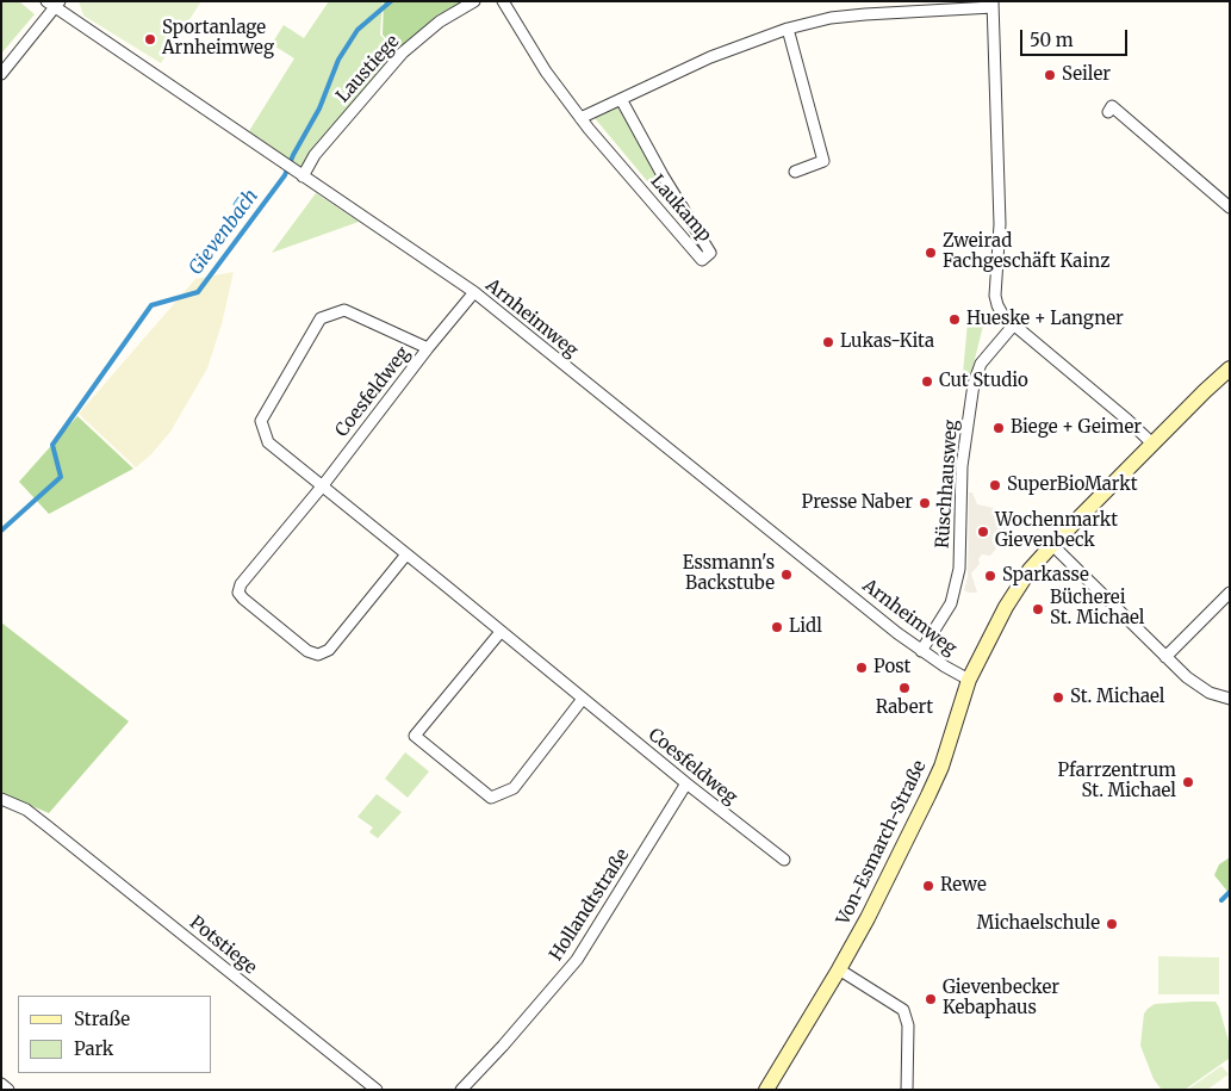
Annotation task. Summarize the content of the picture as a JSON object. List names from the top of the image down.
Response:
{
  "streets": {
    "street": [
      "Laustiege",
      "Laukamp",
      "Arnheimweg",
      "Coesfeldweg",
      "Rüschhausweg",
      "Von-Esmarch-Straße",
      "Hollandtstraße",
      "Potstiege"
    ]
  },
  "crossings": [
    ["Laustiege", "Arnheimweg"],
    ["Arnheimweg", "Coesfeldweg"],
    ["Arnheimweg", "Rüschhausweg"],
    ["Arnheimweg", "Von-Esmarch-Straße"],
    ["Coesfeldweg", "Hollandtstraße"]
  ],
  "water": ["Gievenbach"],
  "places": [
    "Sportanlage Arnheimweg",
    "Seiler",
    "Zweirad Fachgeschäft Kainz",
    "Hueske + Langner",
    "Lukas-Kita",
    "Cut Studio",
    "Biege + Geimer",
    "SuperBioMarkt",
    "Presse Naber",
    "Wochenmarkt Gievenbeck",
    "Essmann's Backstube",
    "Sparkasse",
    "Bücherei St. Michael",
    "Lidl",
    "Post",
    "Rabert",
    "St. Michael",
    "Pfarrzentrum St. Michael",
    "Rewe",
    "Michaelschule",
    "Gievenbecker Kebaphaus"
  ],
  "legend": ["Straße", "Park"],
  "scale_bar": "50 m"
}
